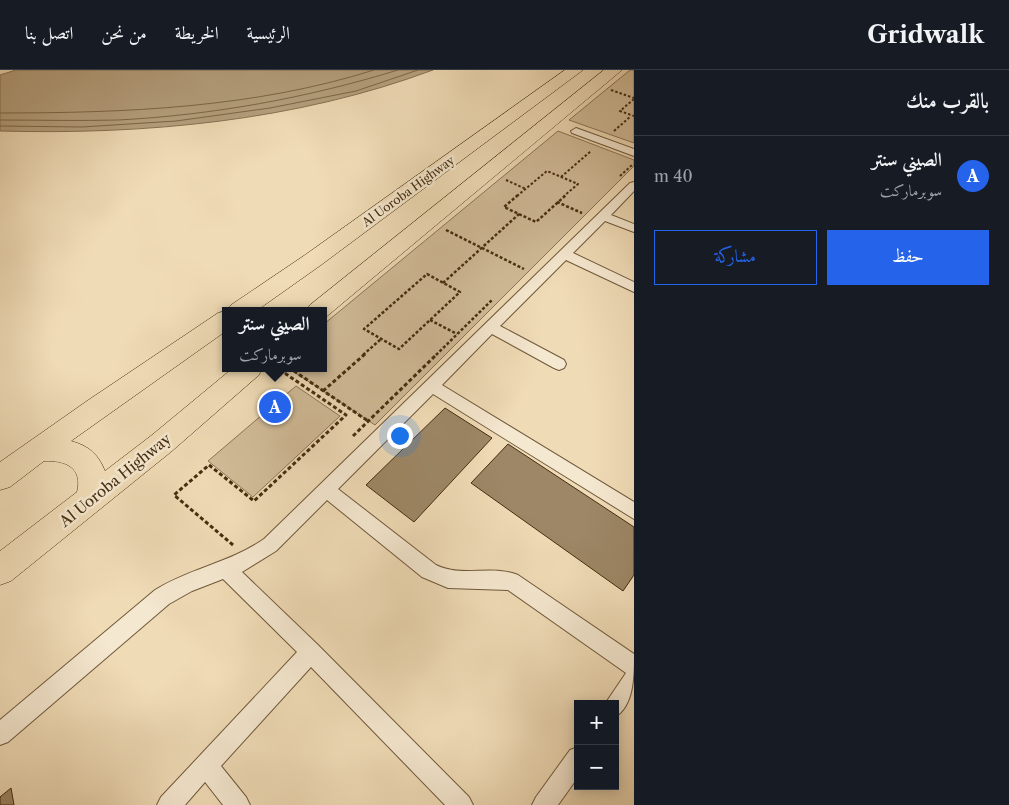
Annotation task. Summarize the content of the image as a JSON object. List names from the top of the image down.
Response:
{
  "streets": {
    "highway": ["Al Uoroba Highway"]
  },
  "page": {
    "header": "Gridwalk",
    "nav": [
      "الرئيسية",
      "الخريطة",
      "من نحن",
      "اتصل بنا"
    ],
    "heading": "بالقرب منك",
    "list": [
      {
        "mark": "A",
        "name": "الصيني سنتر",
        "note": "سوبرماركت",
        "value": "40 m"
      }
    ],
    "buttons": ["حفظ", "مشاركة"],
    "popup": ["الصيني سنتر", "سوبرماركت"],
    "pins": "A",
    "map_buttons": ["+", "−"]
  }
}
